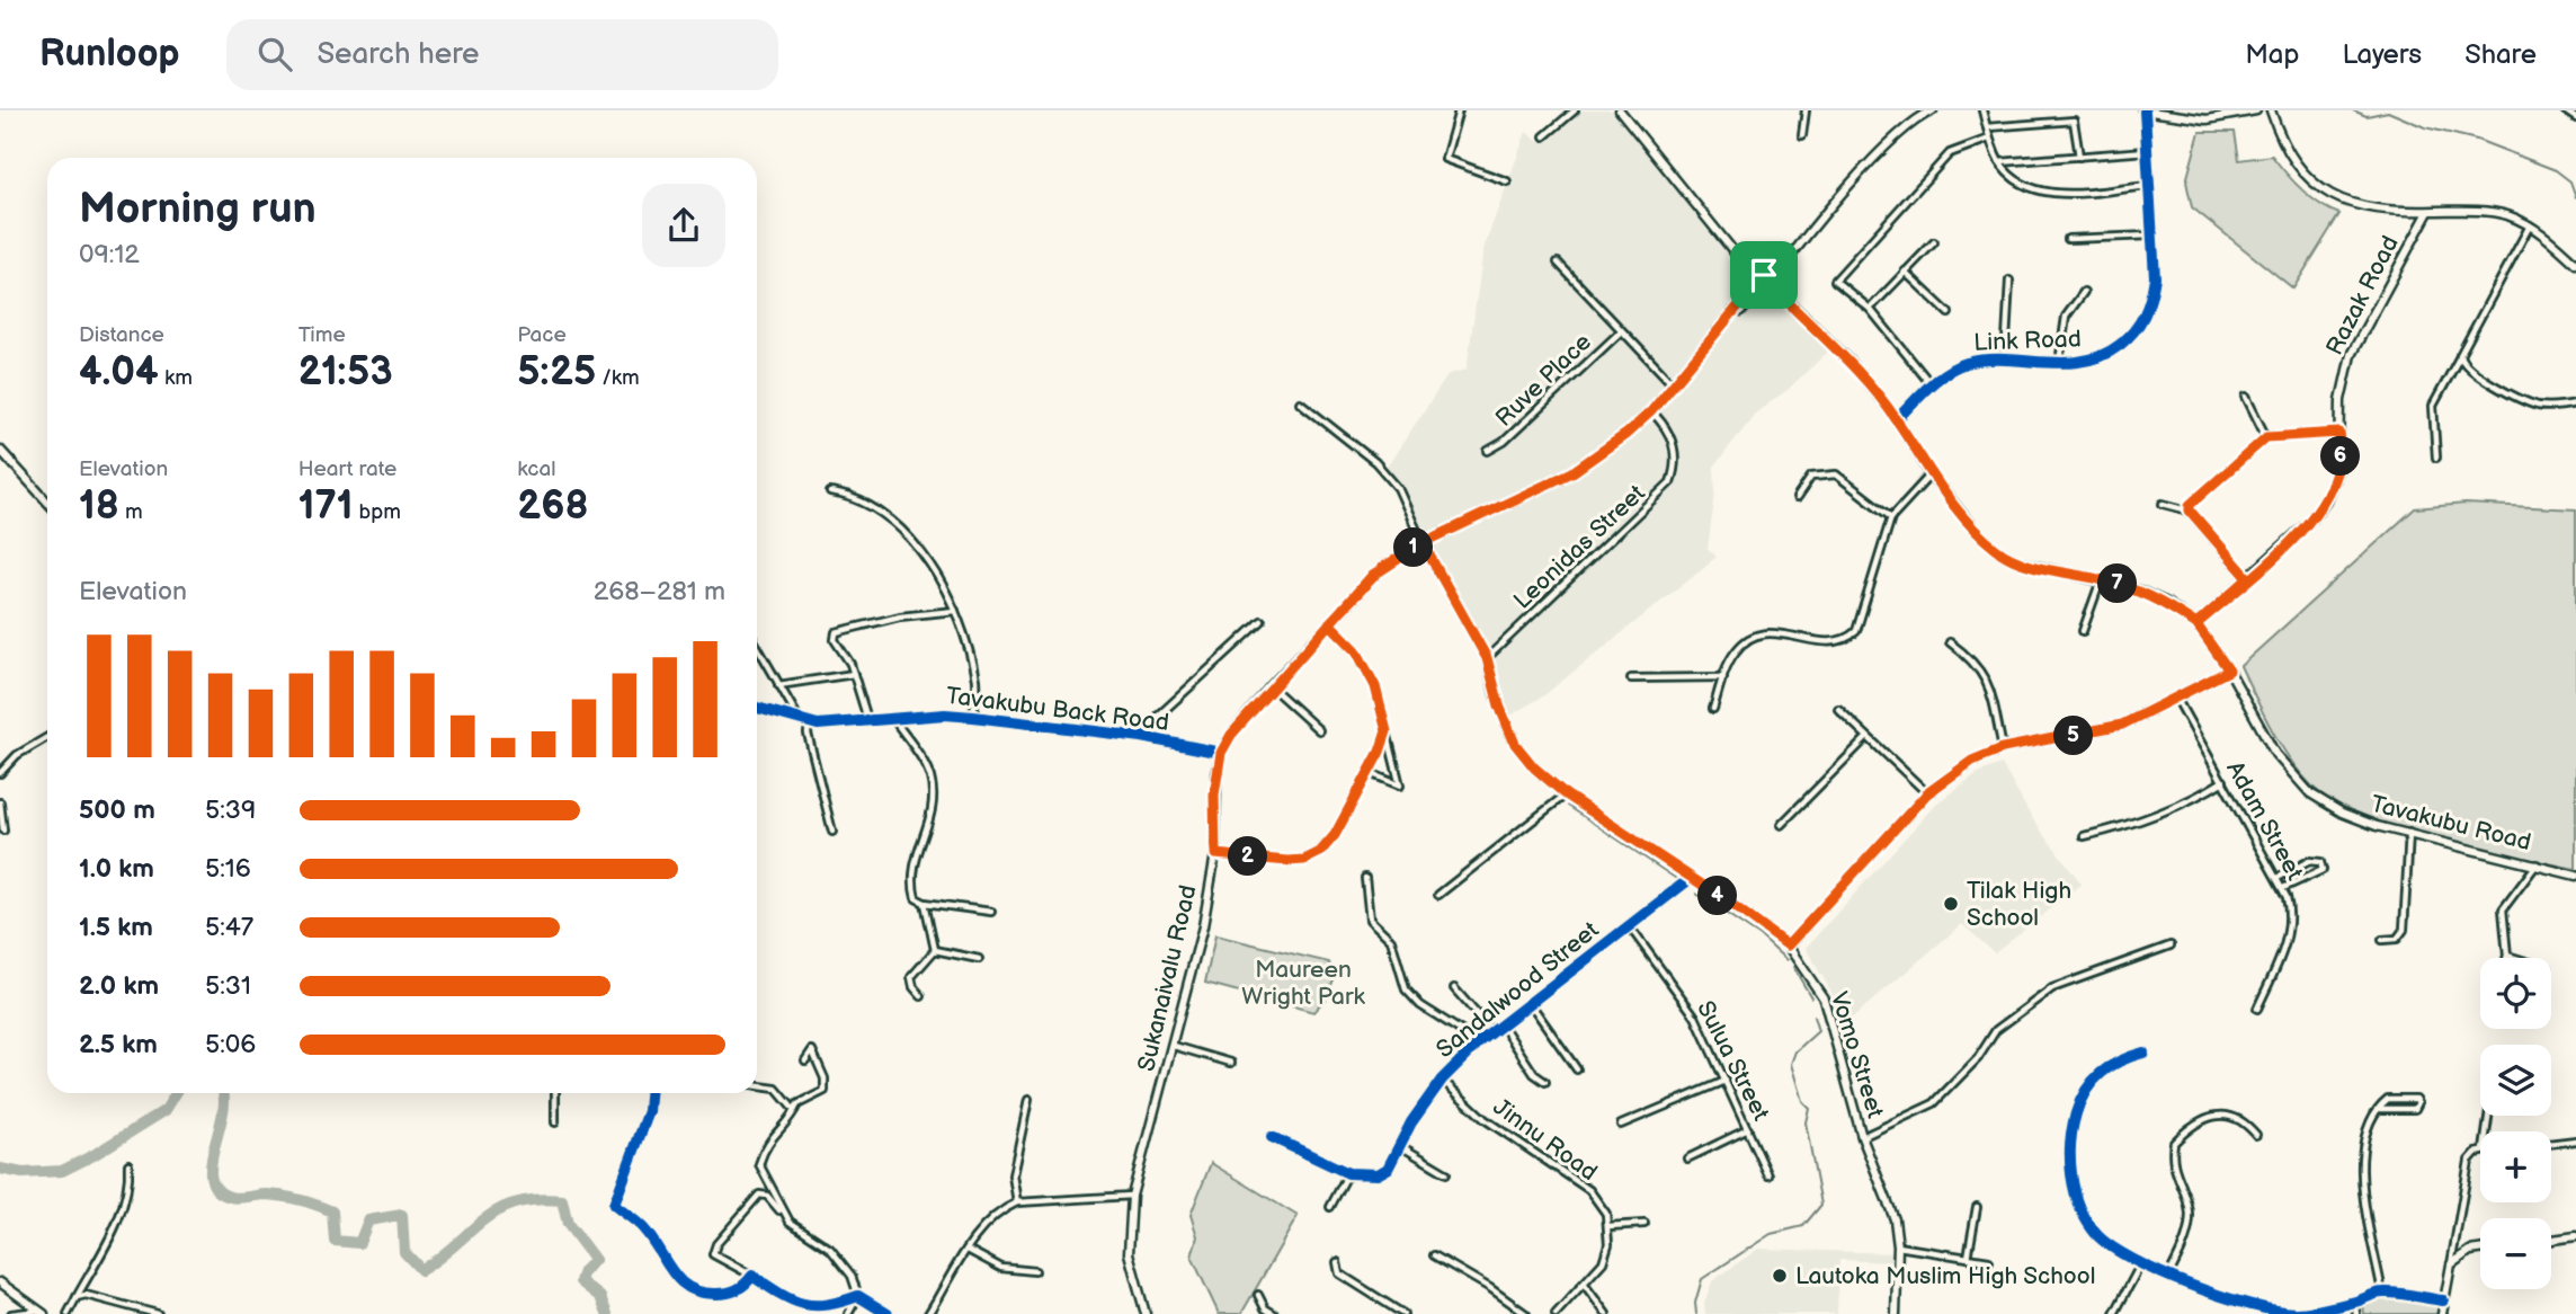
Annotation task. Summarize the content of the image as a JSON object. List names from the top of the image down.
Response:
{
  "streets": {
    "main road": [
      "Razak Road",
      "Tavakubu Back Road",
      "Tavakubu Road",
      "Sukanaivalu Road",
      "Vomo Street"
    ],
    "street": [
      "Link Road",
      "Ruve Place",
      "Leonidas Street",
      "Adam Street",
      "Sandalwood Street",
      "Sulua Street",
      "Jinnu Road"
    ]
  },
  "crossings": [
    ["Razak Road", "Tavakubu Road"],
    ["Link Road", "Tavakubu Road"],
    ["Leonidas Street", "Sukanaivalu Road"],
    ["Leonidas Street", "Vomo Street"],
    ["Tavakubu Back Road", "Sukanaivalu Road"],
    ["Tavakubu Road", "Sukanaivalu Road"],
    ["Sukanaivalu Road", "Vomo Street"],
    ["Sandalwood Street", "Vomo Street"],
    ["Sandalwood Street", "Sulua Street"],
    ["Sandalwood Street", "Jinnu Road"]
  ],
  "parks": ["Maureen Wright Park"],
  "places": ["Tilak High School", "Lautoka Muslim High School"],
  "page": {
    "header": "Runloop",
    "search": "Search here",
    "nav": ["Map", "Layers", "Share"],
    "heading": ["Morning run", "09:12"],
    "stats": [
      ["Distance", "4.04 km"],
      ["Time", "21:53"],
      ["Pace", "5:25 /km"],
      ["Elevation", "18 m"],
      ["Heart rate", "171 bpm"],
      ["kcal", "268"]
    ],
    "pins": [
      "6",
      "1",
      "7",
      "5",
      "2",
      "4"
    ],
    "chart": ["Elevation", "268–281 m"],
    "list": [
      {
        "name": "500 m",
        "note": "5:39"
      },
      {
        "name": "1.0 km",
        "note": "5:16"
      },
      {
        "name": "1.5 km",
        "note": "5:47"
      },
      {
        "name": "2.0 km",
        "note": "5:31"
      },
      {
        "name": "2.5 km",
        "note": "5:06"
      }
    ],
    "map_buttons": ["+", "−"]
  }
}
